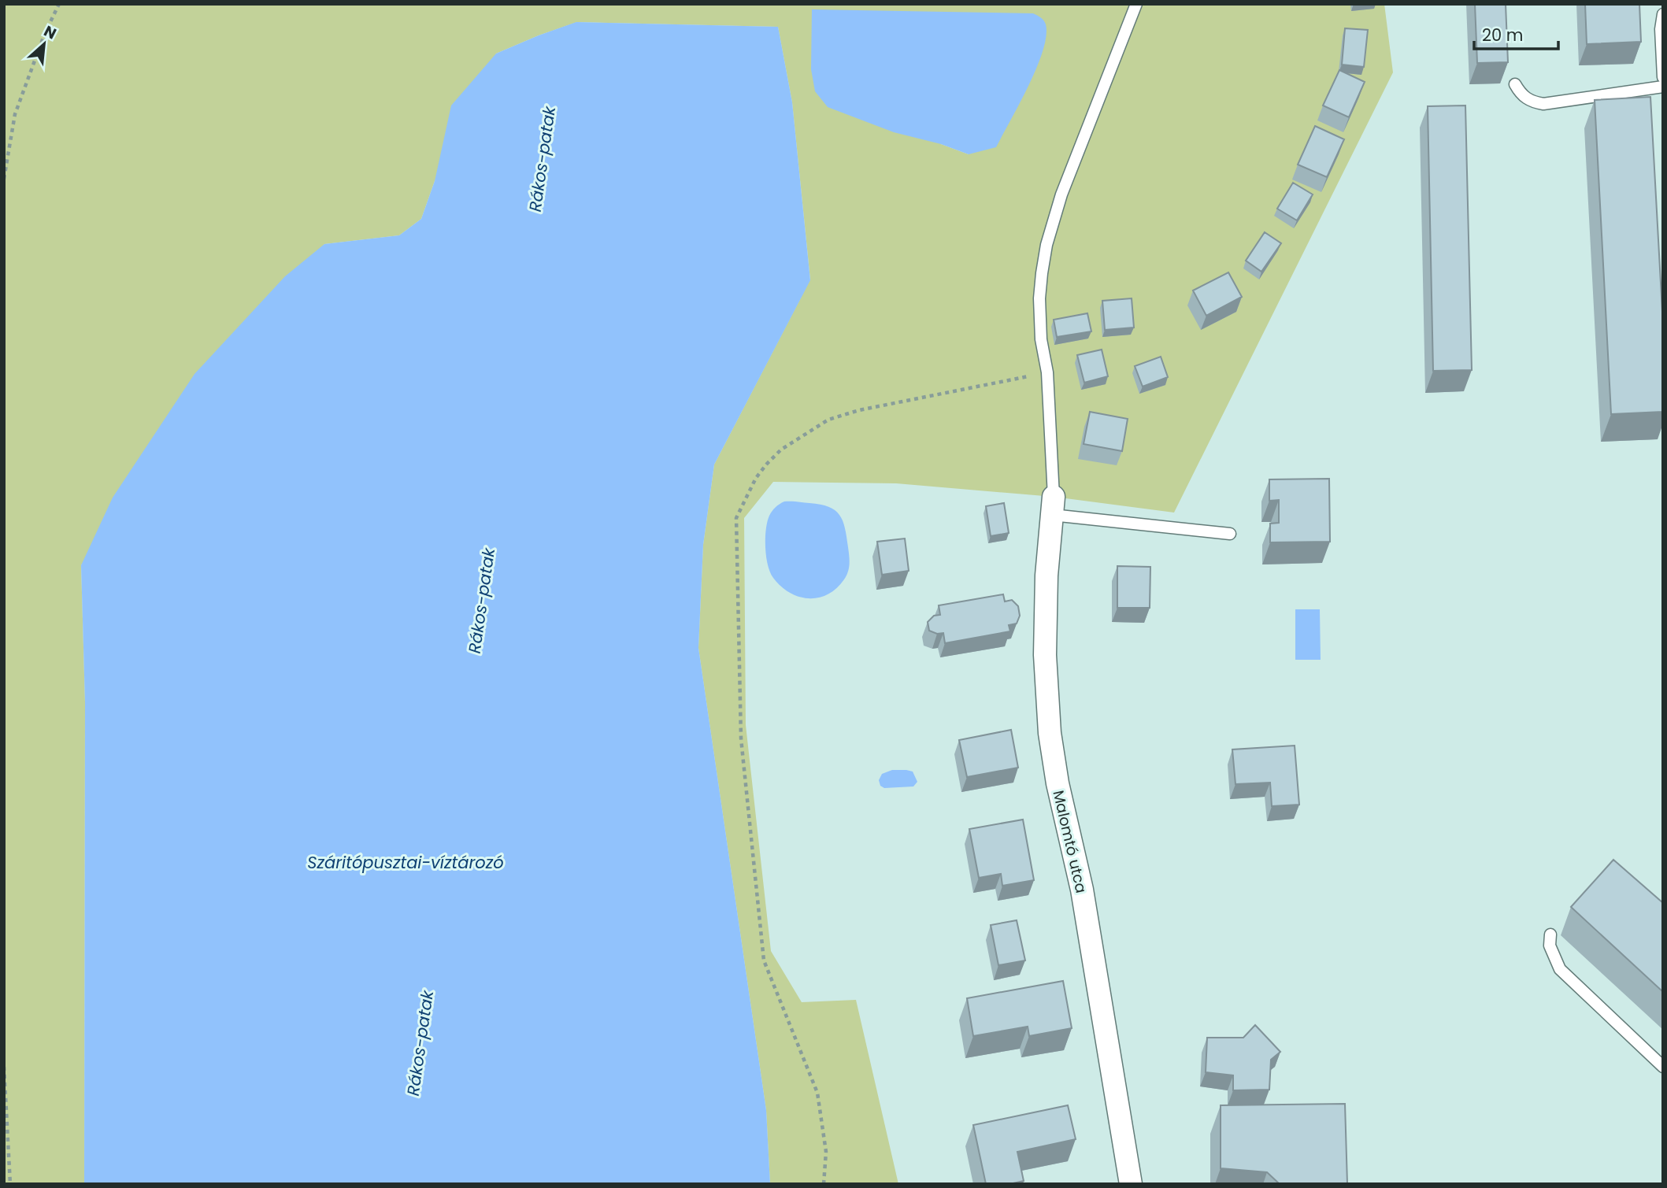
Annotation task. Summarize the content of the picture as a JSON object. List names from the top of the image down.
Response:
{
  "streets": {
    "street": ["Malomtó utca"]
  },
  "water": ["Rákos-patak", "Száritópusztai-víztározó"],
  "scale_bar": "20 m",
  "north": "top right"
}
